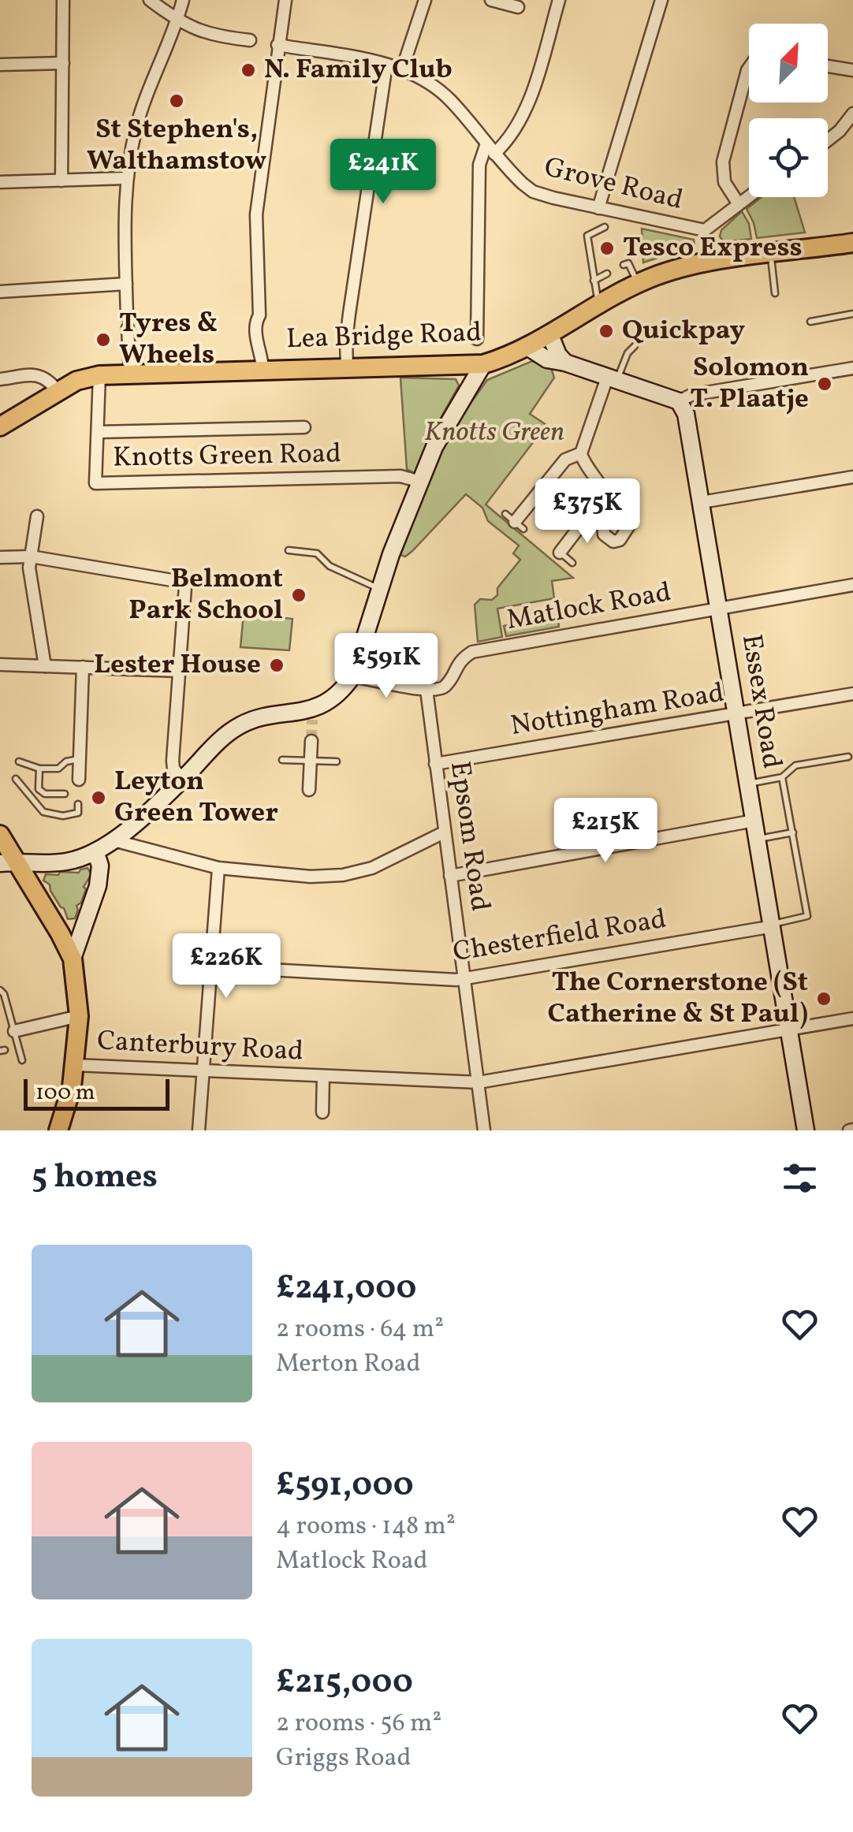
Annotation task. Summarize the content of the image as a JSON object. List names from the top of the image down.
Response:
{
  "streets": {
    "main road": ["Lea Bridge Road"],
    "street": [
      "Grove Road",
      "Knotts Green Road",
      "Matlock Road",
      "Essex Road",
      "Nottingham Road",
      "Epsom Road",
      "Chesterfield Road",
      "Canterbury Road"
    ]
  },
  "crossings": [
    ["Lea Bridge Road", "Knotts Green Road"],
    ["Matlock Road", "Essex Road"],
    ["Matlock Road", "Epsom Road"],
    ["Essex Road", "Nottingham Road"],
    ["Essex Road", "Chesterfield Road"],
    ["Essex Road", "Canterbury Road"],
    ["Nottingham Road", "Epsom Road"],
    ["Epsom Road", "Chesterfield Road"],
    ["Epsom Road", "Canterbury Road"]
  ],
  "parks": ["Knotts Green"],
  "places": [
    "N. Family Club",
    "St Stephen's, Walthamstow",
    "Tesco Express",
    "Quickpay",
    "Tyres & Wheels",
    "Solomon T. Plaatje",
    "Belmont Park School",
    "Lester House",
    "Leyton Green Tower",
    "The Cornerstone (St Catherine & St Paul)"
  ],
  "scale_bar": "100 m",
  "north": "top right",
  "page": {
    "price": [
      "£241K",
      "£375K",
      "£591K",
      "£215K",
      "£226K"
    ],
    "scale": "100 m",
    "heading": "5 homes",
    "list": [
      {
        "name": "£241,000",
        "note": "2 rooms · 64 m² · Merton Road"
      },
      {
        "name": "£591,000",
        "note": "4 rooms · 148 m² · Matlock Road"
      },
      {
        "name": "£215,000",
        "note": "2 rooms · 56 m² · Griggs Road"
      }
    ]
  }
}
